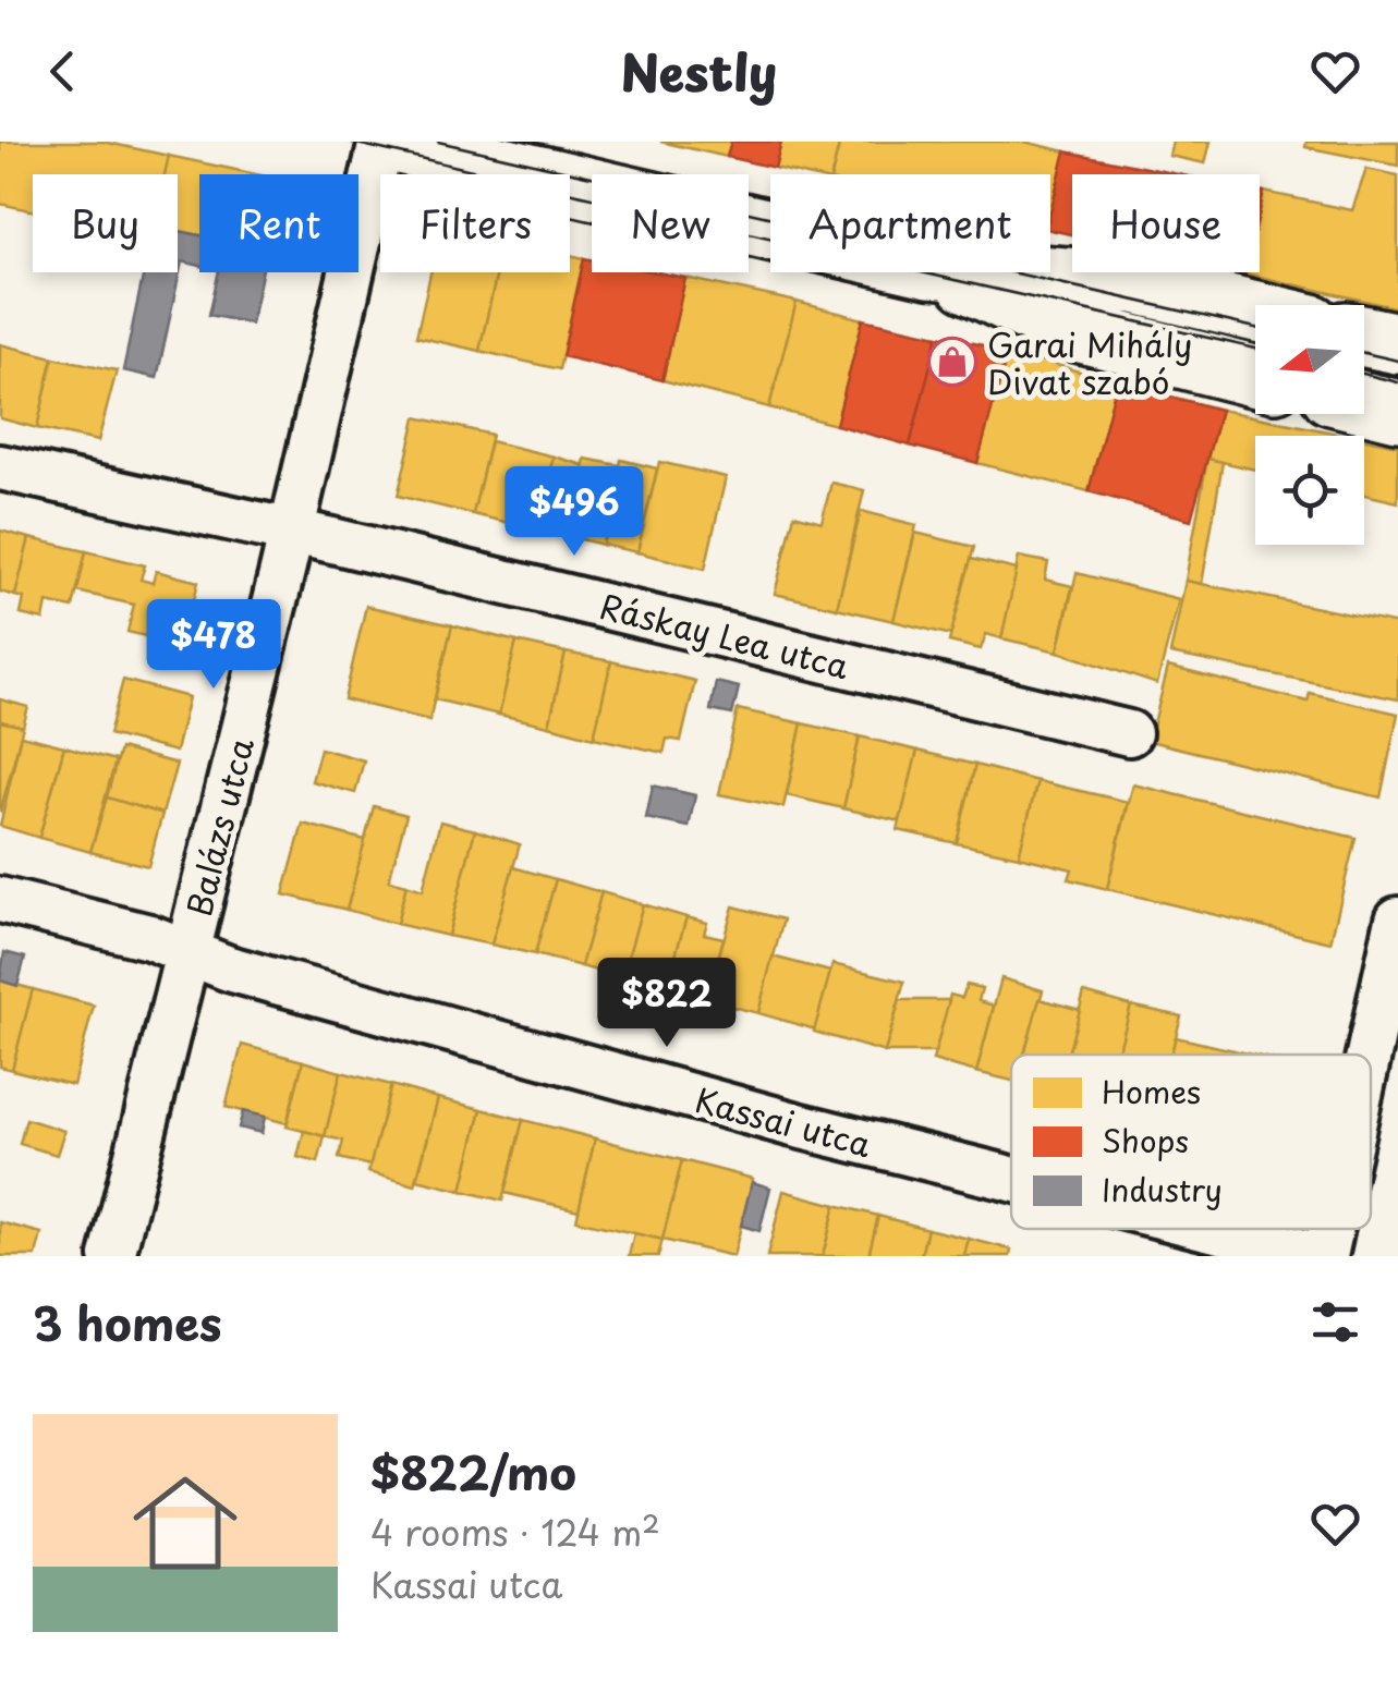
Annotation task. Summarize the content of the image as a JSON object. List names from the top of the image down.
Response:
{
  "streets": {
    "street": ["Ráskay Lea utca", "Balázs utca", "Kassai utca"]
  },
  "crossings": [
    ["Ráskay Lea utca", "Balázs utca"],
    ["Balázs utca", "Kassai utca"]
  ],
  "places": {
    "shop": ["Garai Mihály Divat szabó"]
  },
  "legend": ["Homes", "Shops", "Industry"],
  "north": "left",
  "page": {
    "header": "Nestly",
    "chip": [
      "Buy",
      "Rent",
      "Filters",
      "New",
      "Apartment",
      "House"
    ],
    "price": ["$496", "$478", "$822"],
    "heading": "3 homes",
    "list": [
      {
        "name": "$822/mo",
        "note": "4 rooms · 124 m² · Kassai utca"
      }
    ]
  }
}
